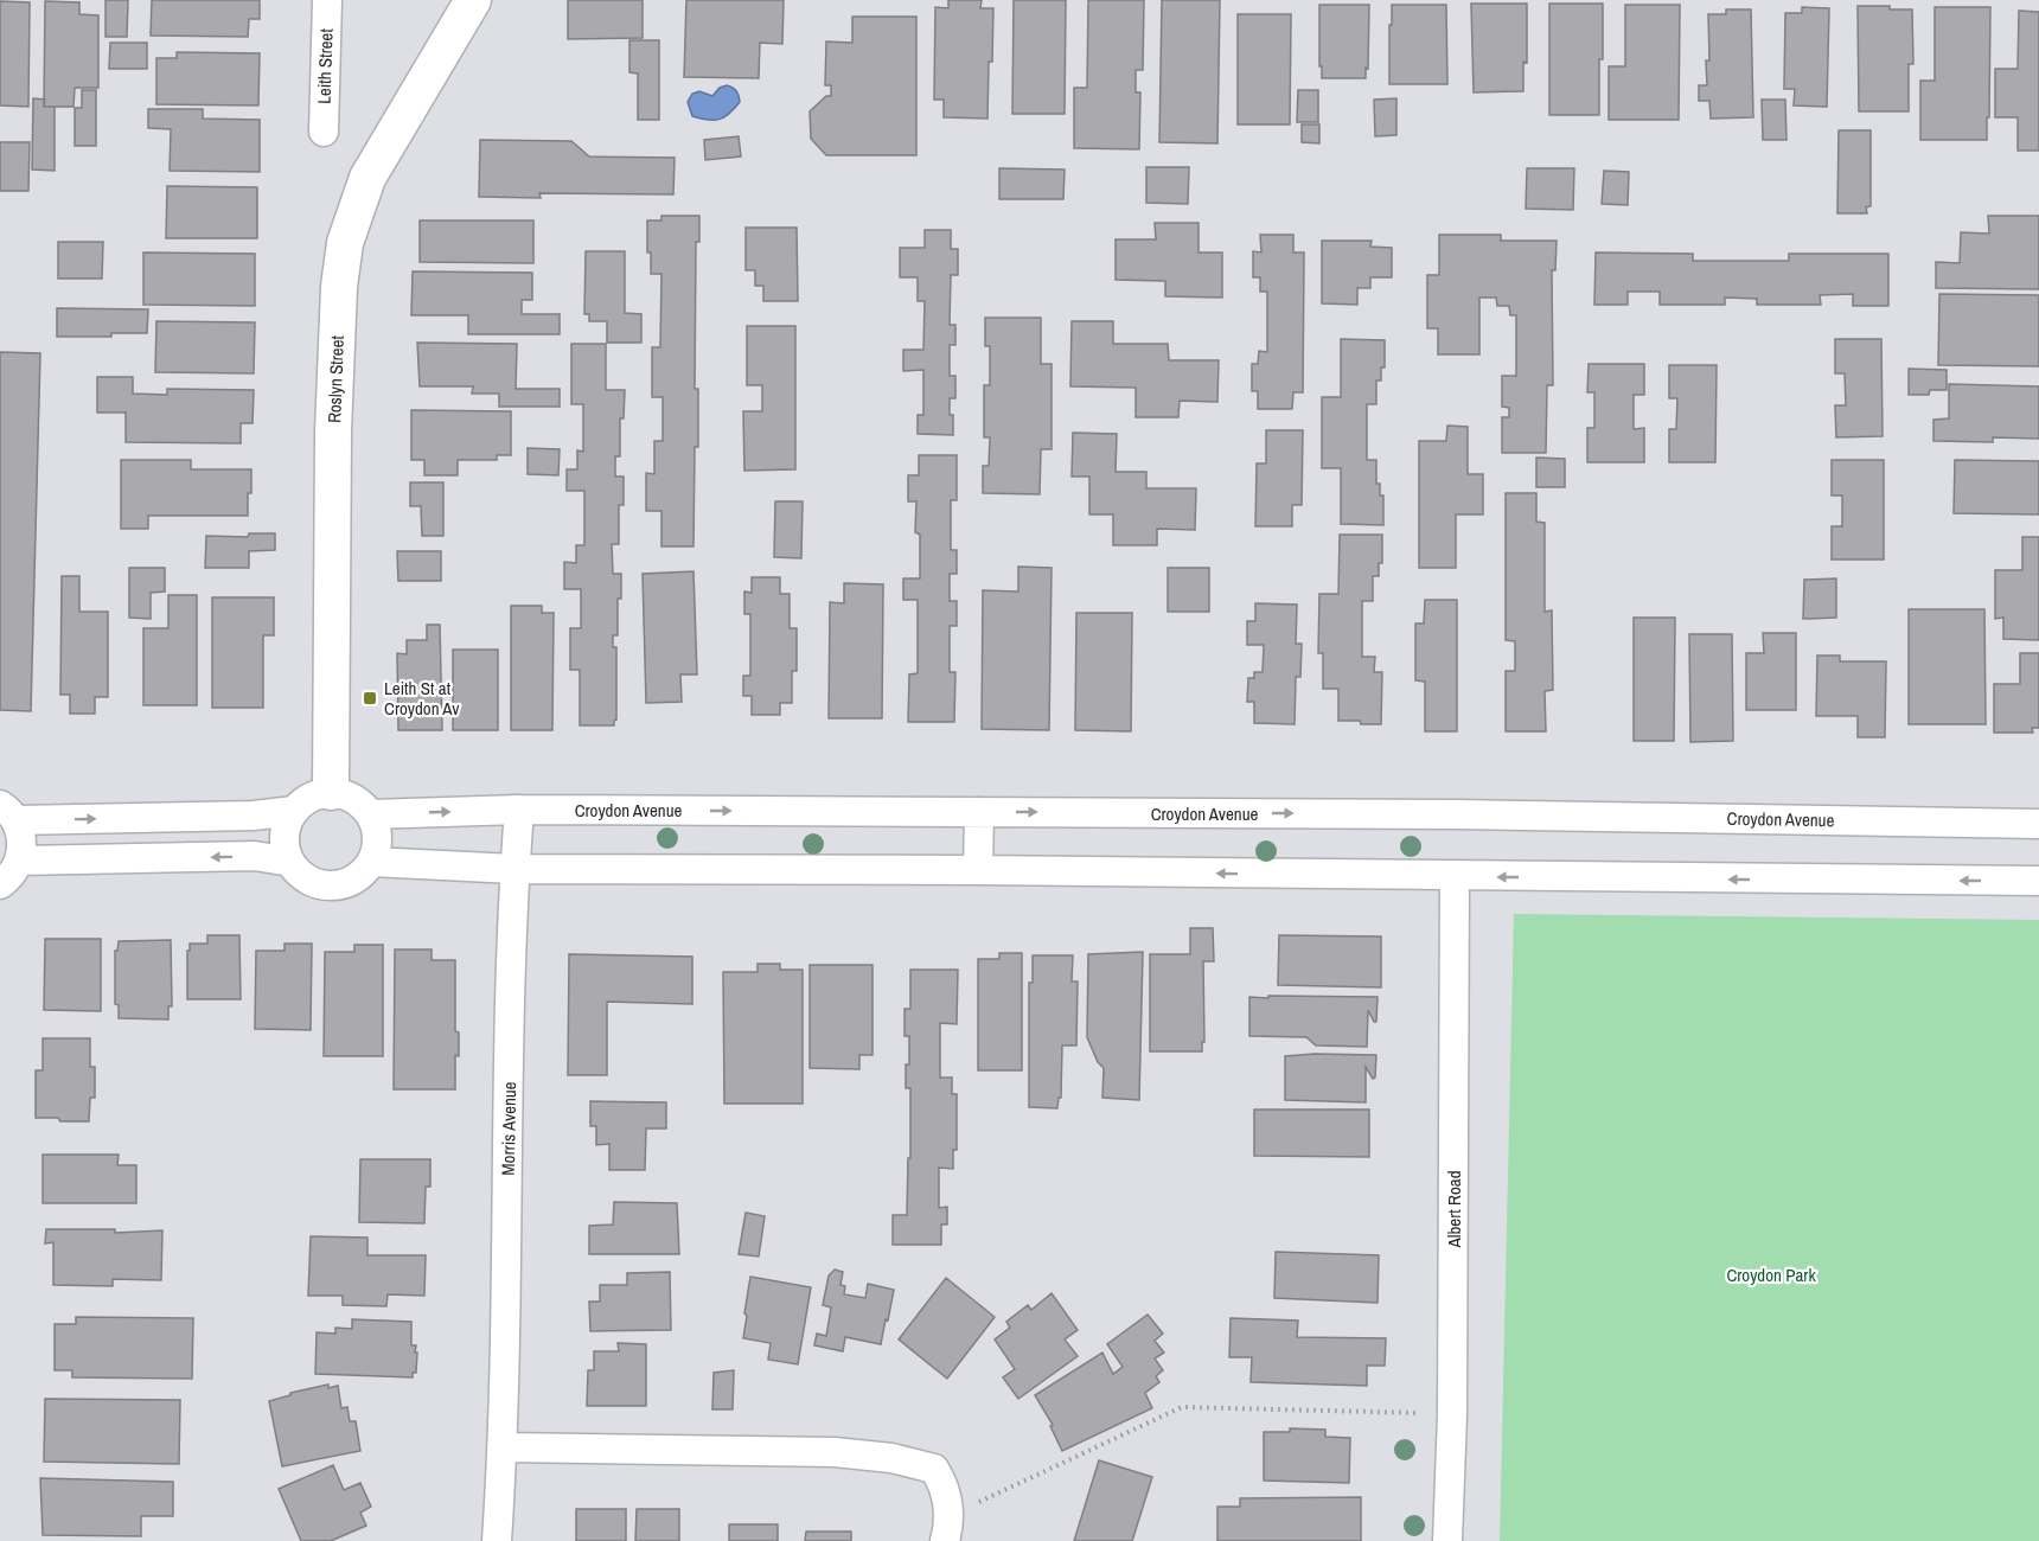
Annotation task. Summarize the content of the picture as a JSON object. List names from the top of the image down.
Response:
{
  "streets": {
    "street": [
      "Leith Street",
      "Roslyn Street",
      "Croydon Avenue",
      "Morris Avenue",
      "Albert Road"
    ]
  },
  "crossings": [
    ["Roslyn Street", "Croydon Avenue"],
    ["Croydon Avenue", "Morris Avenue"]
  ],
  "parks": ["Croydon Park"],
  "places": {
    "transit": ["Leith St at Croydon Av"]
  }
}
